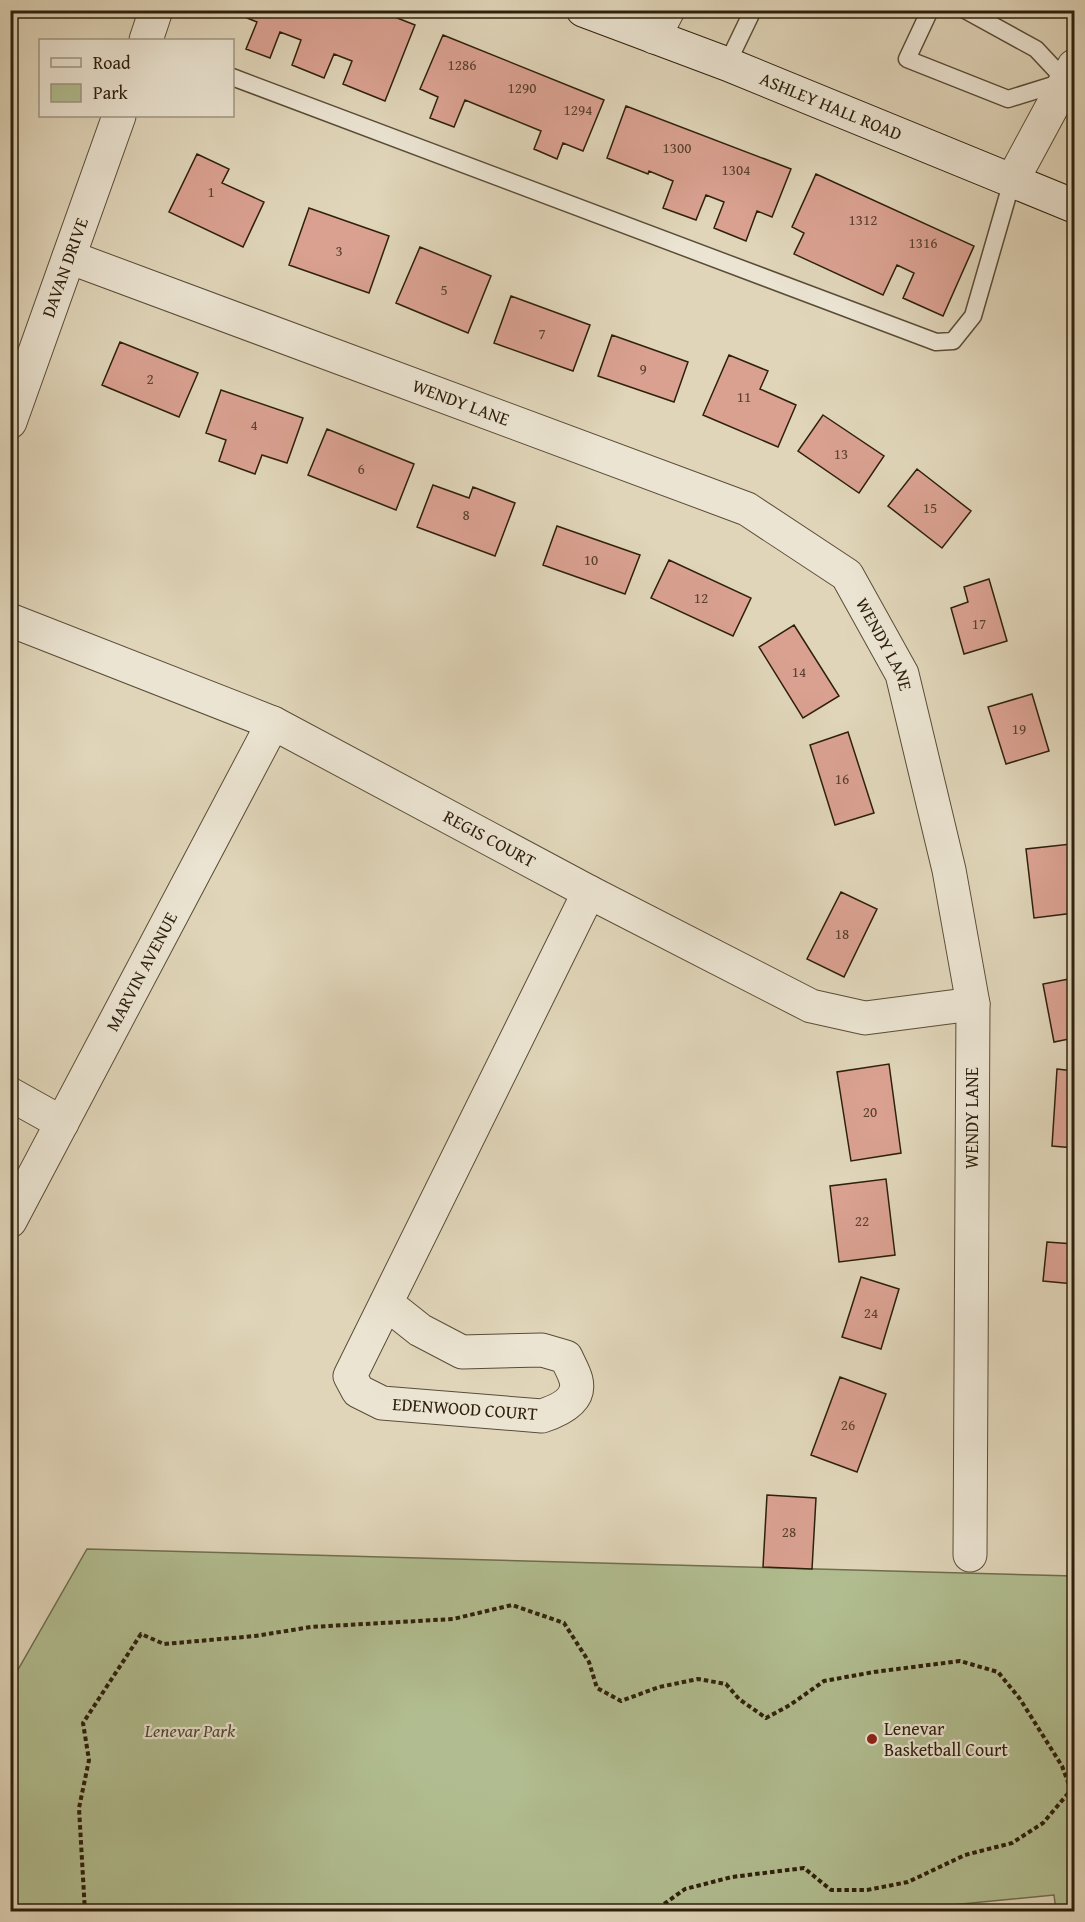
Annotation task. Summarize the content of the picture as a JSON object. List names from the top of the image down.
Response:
{
  "streets": {
    "street": [
      "ASHLEY HALL ROAD",
      "DAVAN DRIVE",
      "WENDY LANE",
      "REGIS COURT",
      "MARVIN AVENUE",
      "EDENWOOD COURT"
    ]
  },
  "crossings": [
    ["DAVAN DRIVE", "WENDY LANE"],
    ["WENDY LANE", "REGIS COURT"],
    ["REGIS COURT", "MARVIN AVENUE"],
    ["REGIS COURT", "EDENWOOD COURT"]
  ],
  "parks": ["Lenevar Park"],
  "places": ["Lenevar Basketball Court"],
  "house_numbers": [
    "1286",
    "1290",
    "1294",
    "1300",
    "1304",
    "1",
    "1312",
    "1316",
    "3",
    "5",
    "7",
    "9",
    "2",
    "11",
    "4",
    "13",
    "6",
    "15",
    "8",
    "10",
    "12",
    "17",
    "14",
    "19",
    "16",
    "18",
    "20",
    "22",
    "24",
    "26",
    "28"
  ],
  "legend": ["Road", "Park"]
}
